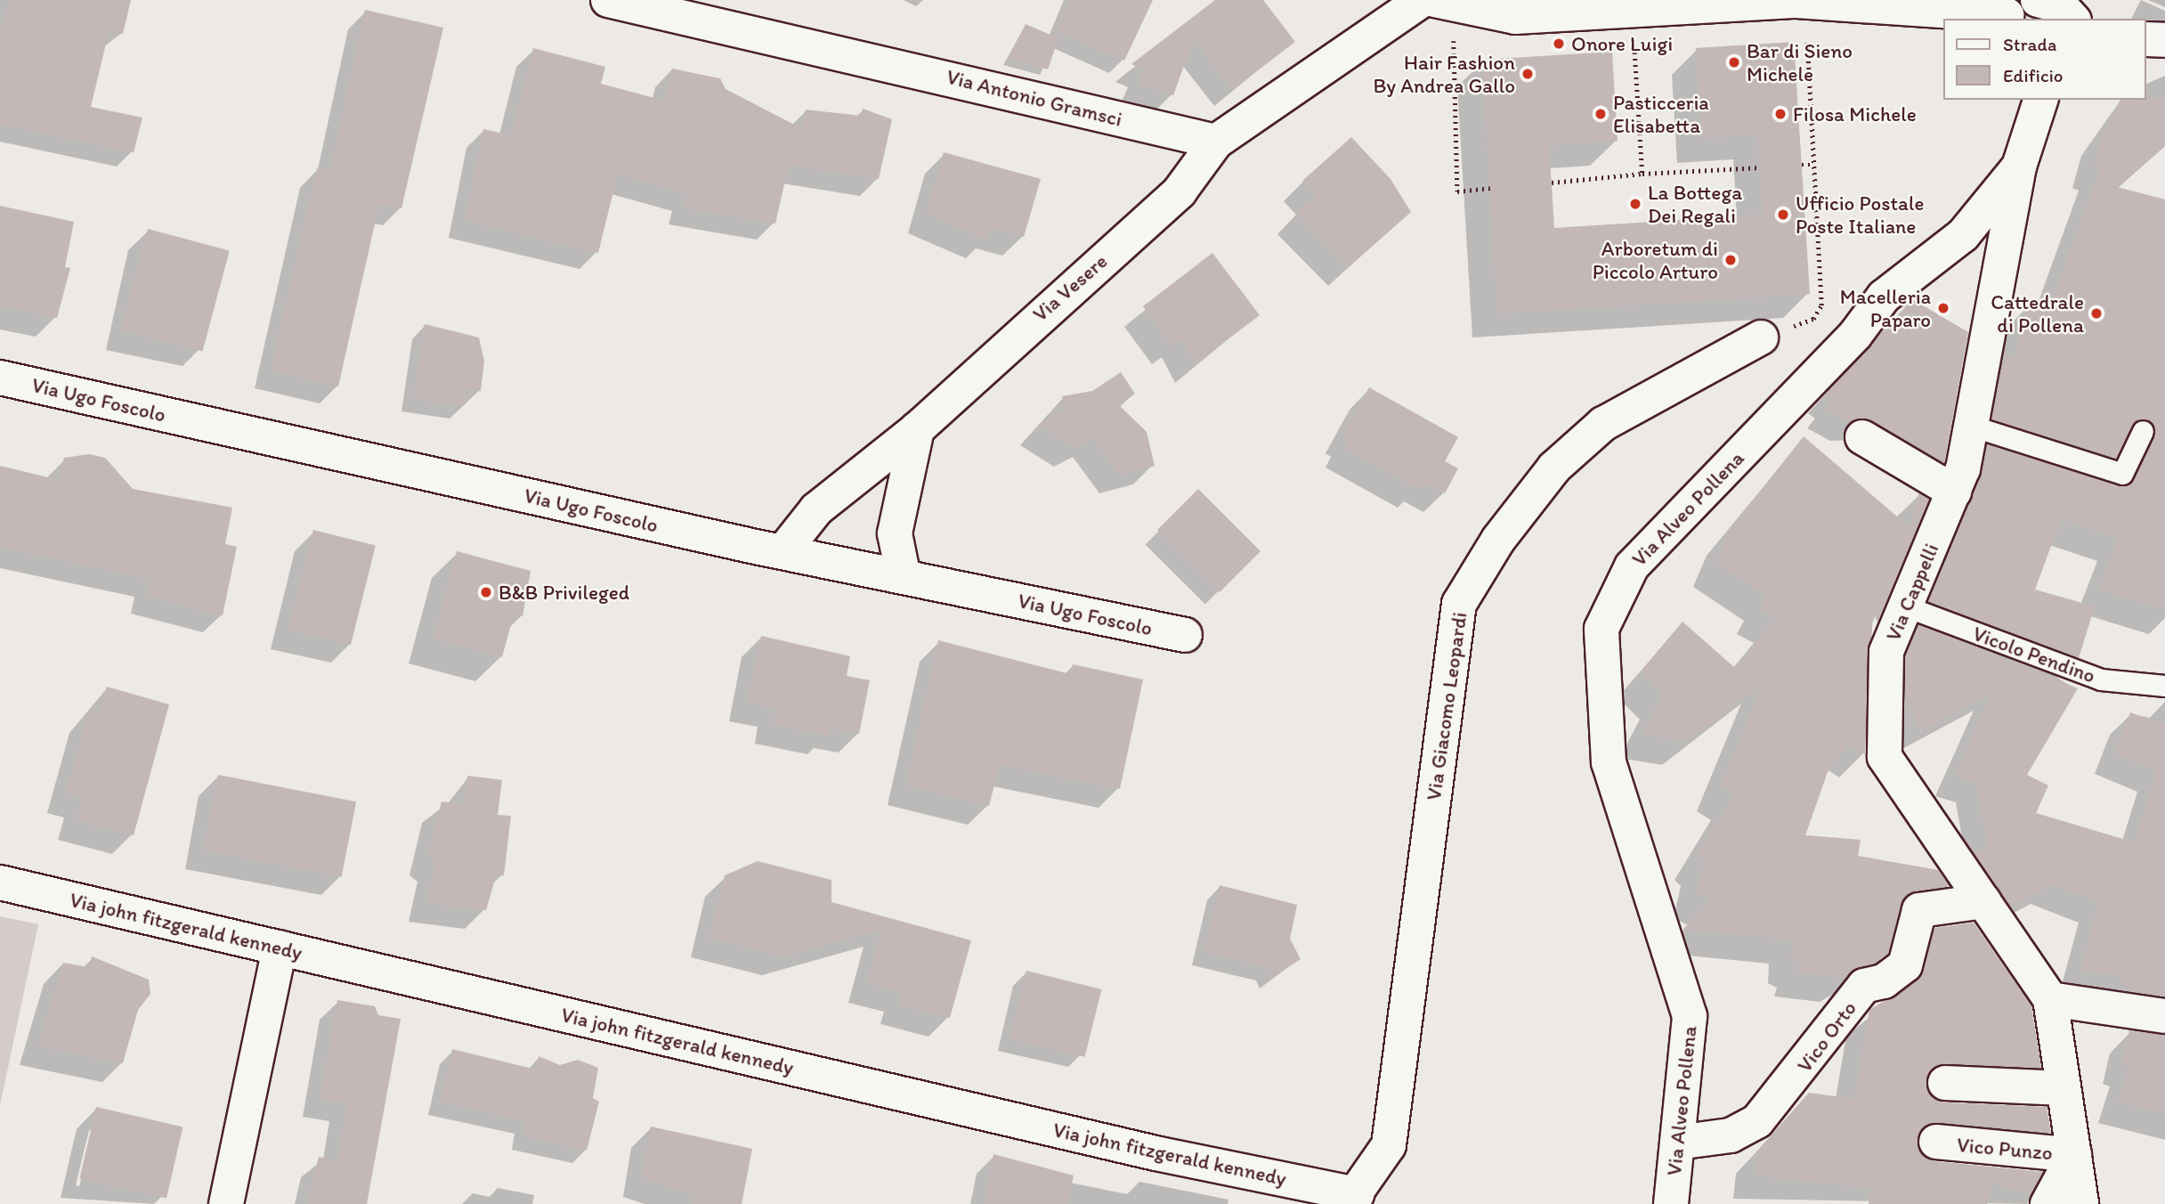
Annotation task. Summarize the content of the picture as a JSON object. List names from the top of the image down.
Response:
{
  "streets": {
    "street": [
      "Via Antonio Gramsci",
      "Via Vesere",
      "Via Ugo Foscolo",
      "Via Alveo Pollena",
      "Via Cappelli",
      "Via Giacomo Leopardi",
      "Via john fitzgerald kennedy",
      "Vico Orto",
      "Vico Punzo"
    ],
    "lane": ["Vicolo Pendino"]
  },
  "crossings": [
    ["Via Antonio Gramsci", "Via Vesere"],
    ["Via Vesere", "Via Ugo Foscolo"],
    ["Via Alveo Pollena", "Via Cappelli"],
    ["Via Alveo Pollena", "Vico Orto"],
    ["Via Cappelli", "Vicolo Pendino"],
    ["Via Cappelli", "Vico Orto"],
    ["Via Cappelli", "Vico Punzo"],
    ["Via Giacomo Leopardi", "Via john fitzgerald kennedy"]
  ],
  "places": [
    "Onore Luigi",
    "Bar di Sieno Michele",
    "Hair Fashion By Andrea Gallo",
    "Pasticceria Elisabetta",
    "Filosa Michele",
    "La Bottega Dei Regali",
    "Ufficio Postale Poste Italiane",
    "Arboretum di Piccolo Arturo",
    "Macelleria Paparo",
    "Cattedrale di Pollena",
    "B&B Privileged"
  ],
  "legend": ["Strada", "Edificio"]
}
